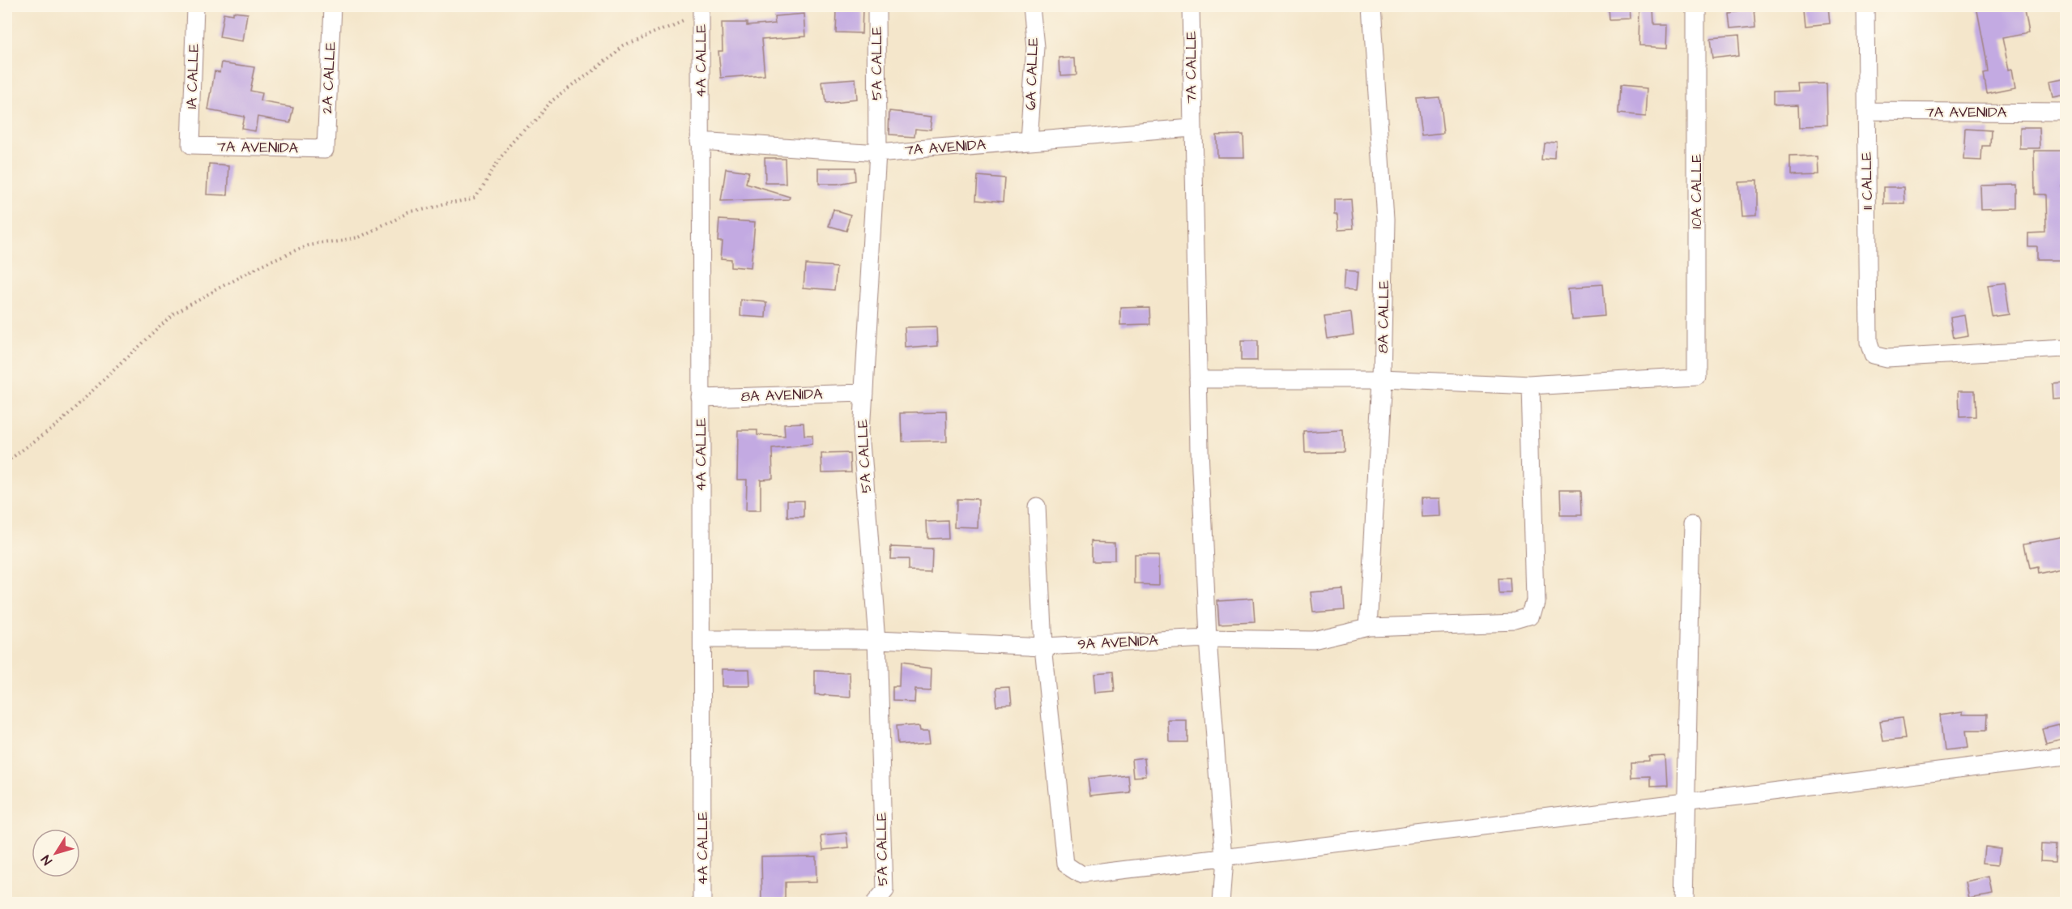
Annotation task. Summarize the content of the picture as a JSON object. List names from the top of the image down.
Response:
{
  "streets": {
    "street": [
      "4A CALLE",
      "5A CALLE",
      "7A CALLE",
      "6A CALLE",
      "1A CALLE",
      "2A CALLE",
      "7A AVENIDA",
      "11 CALLE",
      "10A CALLE",
      "8A CALLE",
      "8A AVENIDA",
      "9A AVENIDA"
    ]
  },
  "crossings": [
    ["4A CALLE", "7A AVENIDA"],
    ["4A CALLE", "8A AVENIDA"],
    ["4A CALLE", "9A AVENIDA"],
    ["5A CALLE", "7A AVENIDA"],
    ["5A CALLE", "8A AVENIDA"],
    ["5A CALLE", "9A AVENIDA"],
    ["7A CALLE", "7A AVENIDA"],
    ["7A CALLE", "9A AVENIDA"],
    ["6A CALLE", "7A AVENIDA"],
    ["1A CALLE", "7A AVENIDA"],
    ["2A CALLE", "7A AVENIDA"],
    ["7A AVENIDA", "11 CALLE"],
    ["10A CALLE", "9A AVENIDA"],
    ["8A CALLE", "9A AVENIDA"]
  ],
  "north": "bottom left"
}
